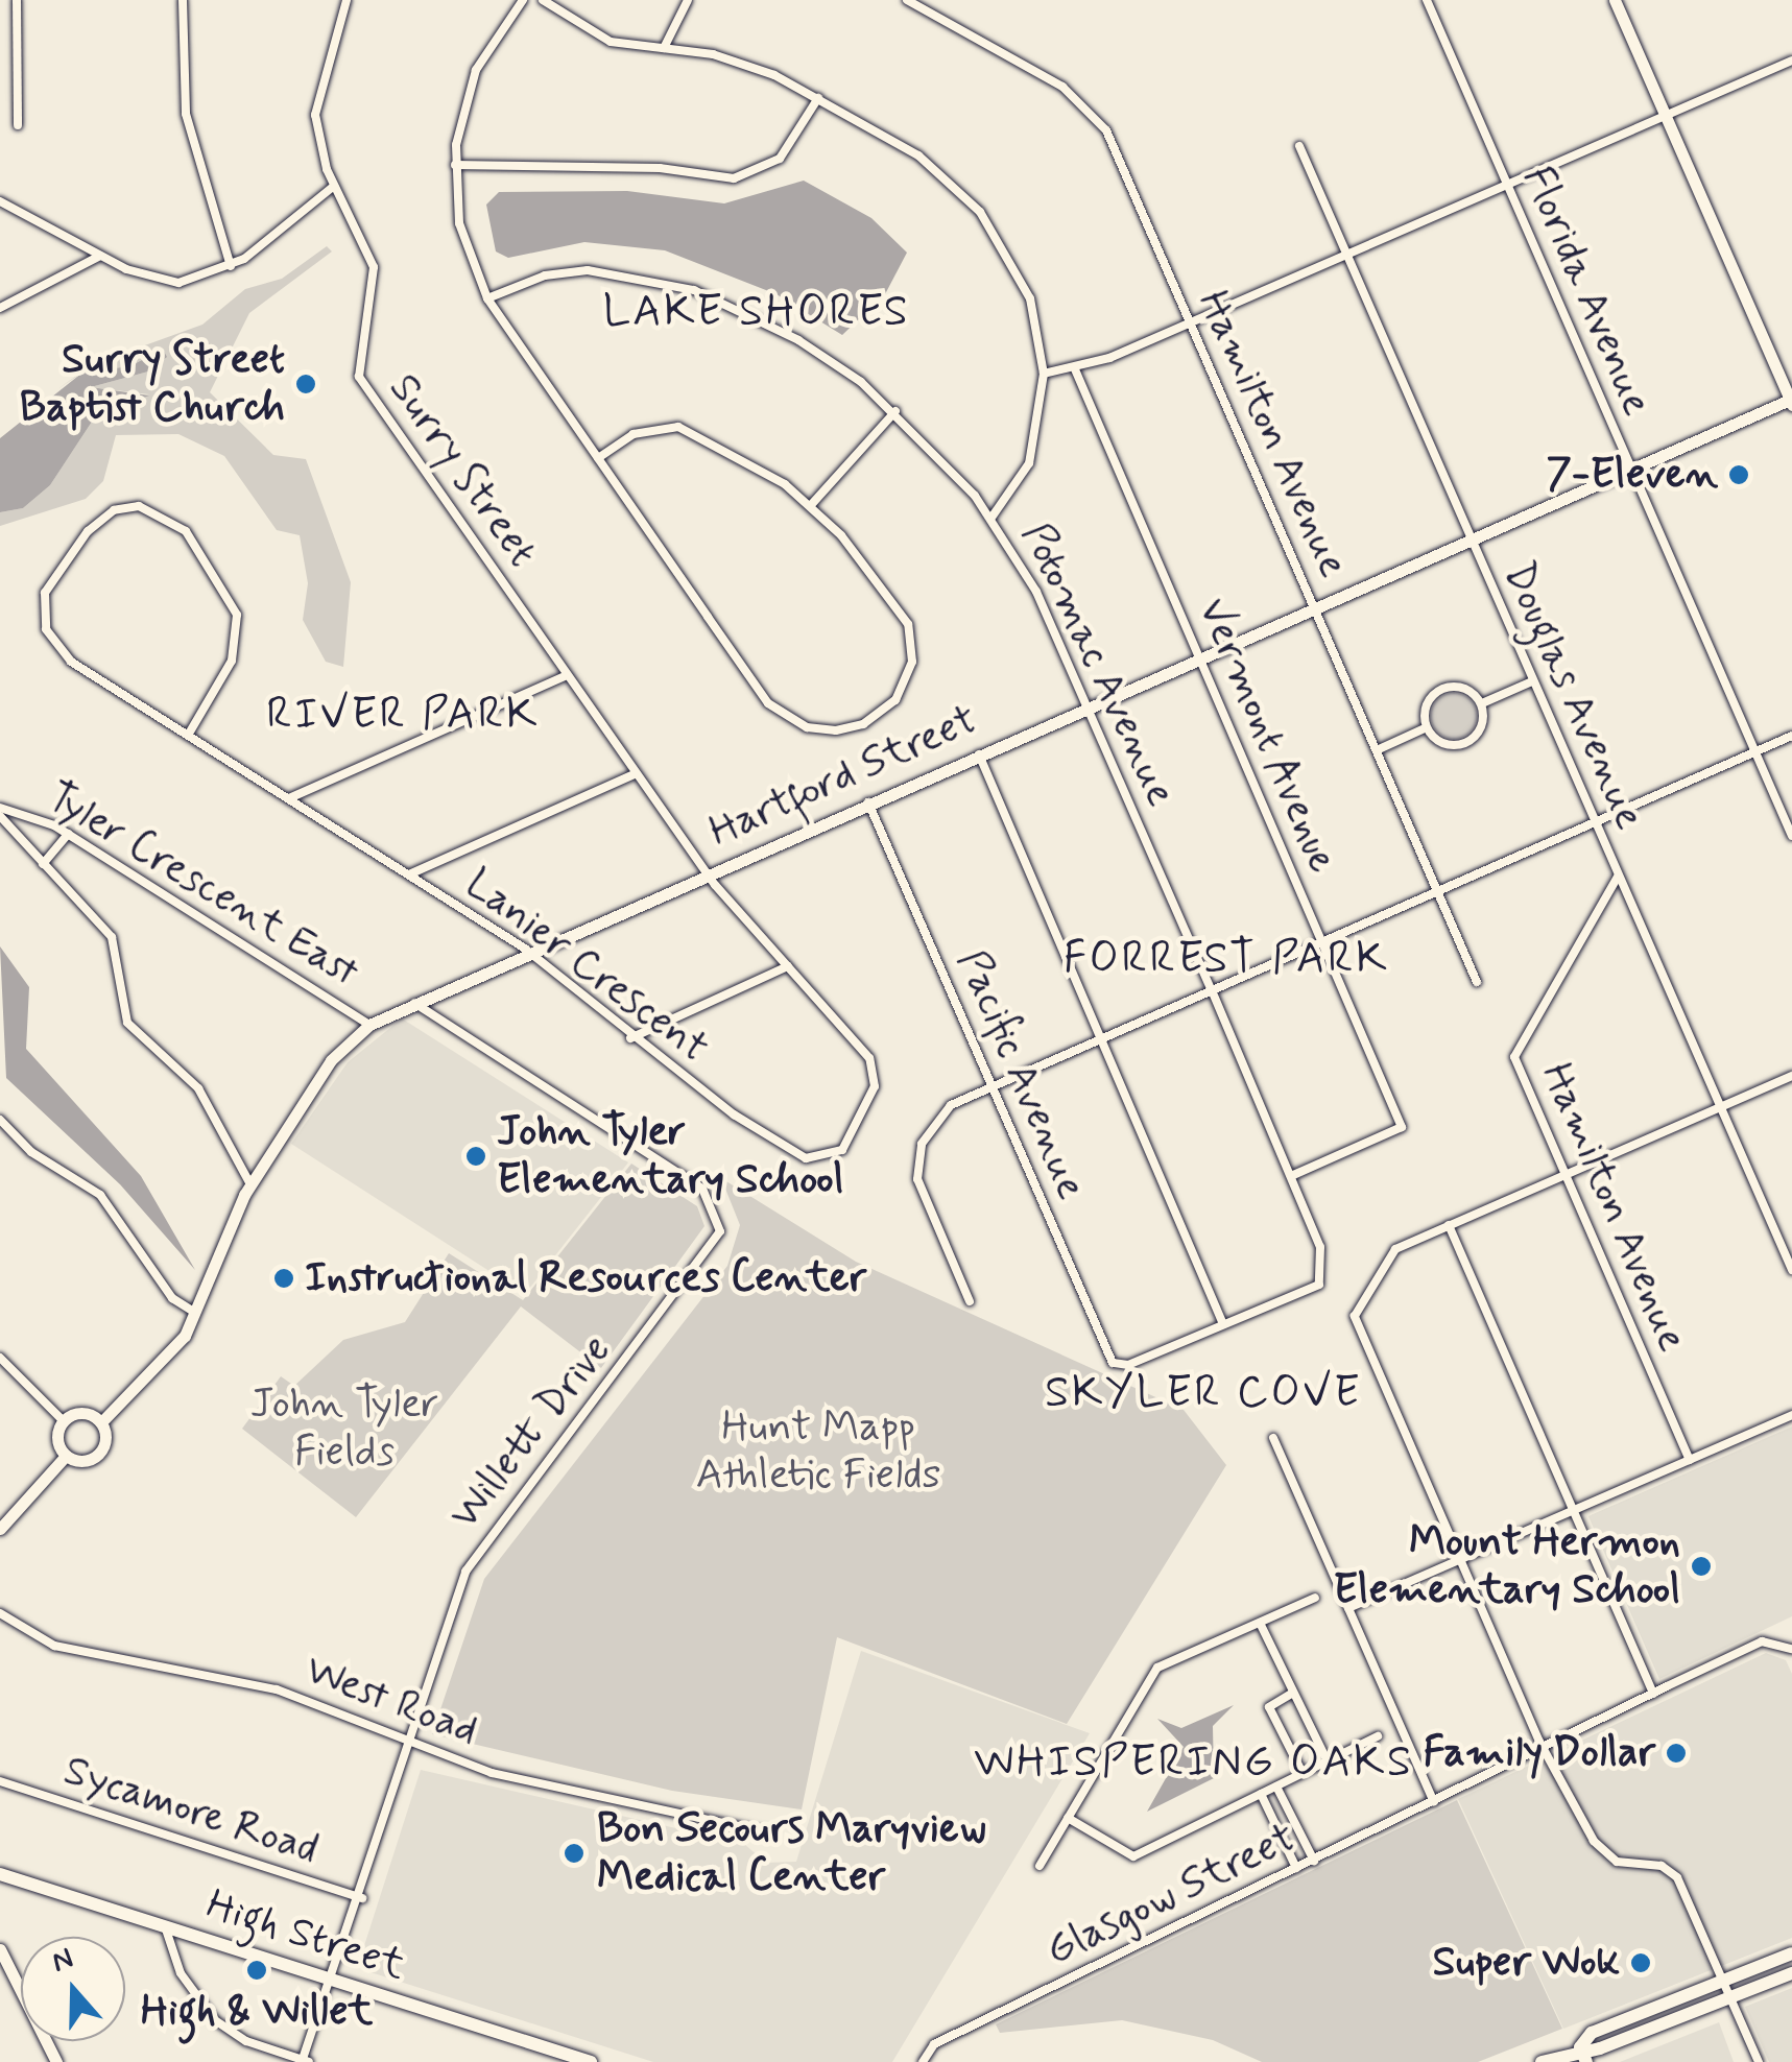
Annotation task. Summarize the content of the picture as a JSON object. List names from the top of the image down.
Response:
{
  "streets": {
    "main road": ["High Street"],
    "street": [
      "Florida Avenue",
      "Hamilton Avenue",
      "Surry Street",
      "Potomac Avenue",
      "Douglas Avenue",
      "Vermont Avenue",
      "Hartford Street",
      "Tyler Crescent East",
      "Lanier Crescent",
      "Pacific Avenue",
      "Willett Drive",
      "West Road",
      "Sycamore Road",
      "Glasgow Street"
    ]
  },
  "crossings": [
    ["Florida Avenue", "Hartford Street"],
    ["Hamilton Avenue", "Douglas Avenue"],
    ["Hamilton Avenue", "Hartford Street"],
    ["Surry Street", "Hartford Street"],
    ["Surry Street", "Lanier Crescent"],
    ["Potomac Avenue", "Vermont Avenue"],
    ["Potomac Avenue", "Hartford Street"],
    ["Potomac Avenue", "Pacific Avenue"],
    ["Douglas Avenue", "Hartford Street"],
    ["Vermont Avenue", "Hartford Street"],
    ["Hartford Street", "Tyler Crescent East"],
    ["Hartford Street", "Lanier Crescent"],
    ["Hartford Street", "Pacific Avenue"],
    ["Hartford Street", "Willett Drive"],
    ["Willett Drive", "West Road"],
    ["Willett Drive", "Sycamore Road"],
    ["Willett Drive", "High Street"]
  ],
  "districts": [
    "LAKE SHORES",
    "RIVER PARK",
    "FORREST PARK",
    "SKYLER COVE",
    "WHISPERING OAKS"
  ],
  "parks": ["John Tyler Fields", "Hunt Mapp Athletic Fields"],
  "places": [
    "Surry Street Baptist Church",
    "7-Eleven",
    "John Tyler Elementary School",
    "Instructional Resources Center",
    "Mount Hermon Elementary School",
    "Family Dollar",
    "Bon Secours Maryview Medical Center",
    "Super Wok",
    "High & Willet"
  ],
  "north": "top"
}
